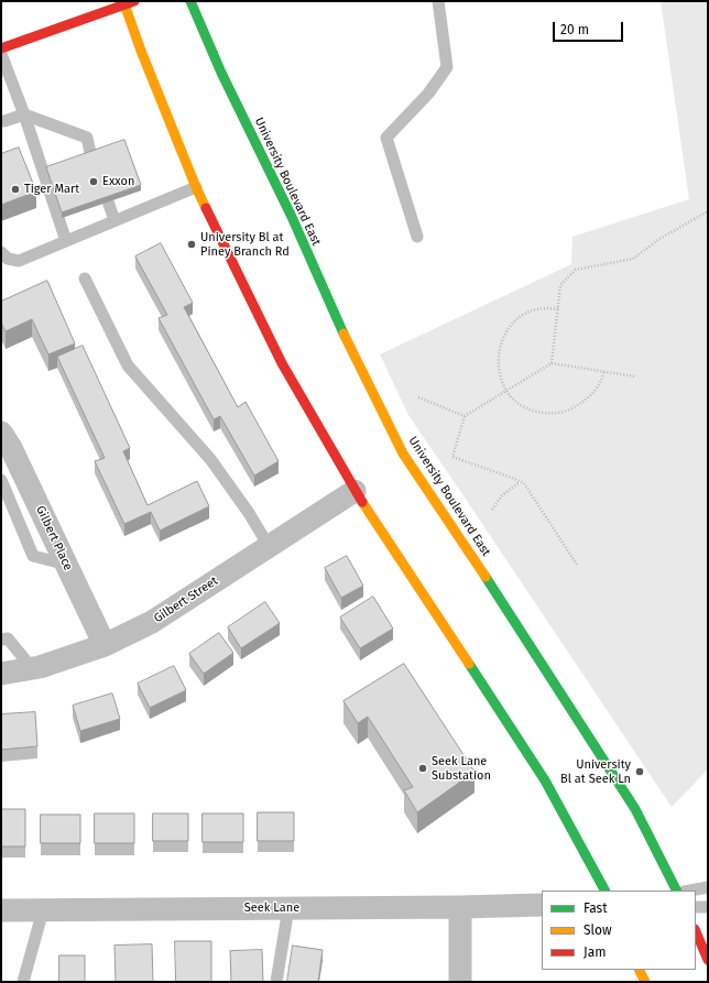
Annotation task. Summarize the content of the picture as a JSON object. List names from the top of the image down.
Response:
{
  "streets": {
    "main road": ["University Boulevard East"],
    "street": ["Gilbert Place", "Gilbert Street", "Seek Lane"]
  },
  "crossings": [
    ["Gilbert Place", "Gilbert Street"]
  ],
  "places": [
    "Exxon",
    "Tiger Mart",
    "University Bl at Piney Branch Rd",
    "Seek Lane Substation",
    "University Bl at Seek Ln"
  ],
  "legend": ["Fast", "Slow", "Jam"],
  "scale_bar": "20 m"
}
